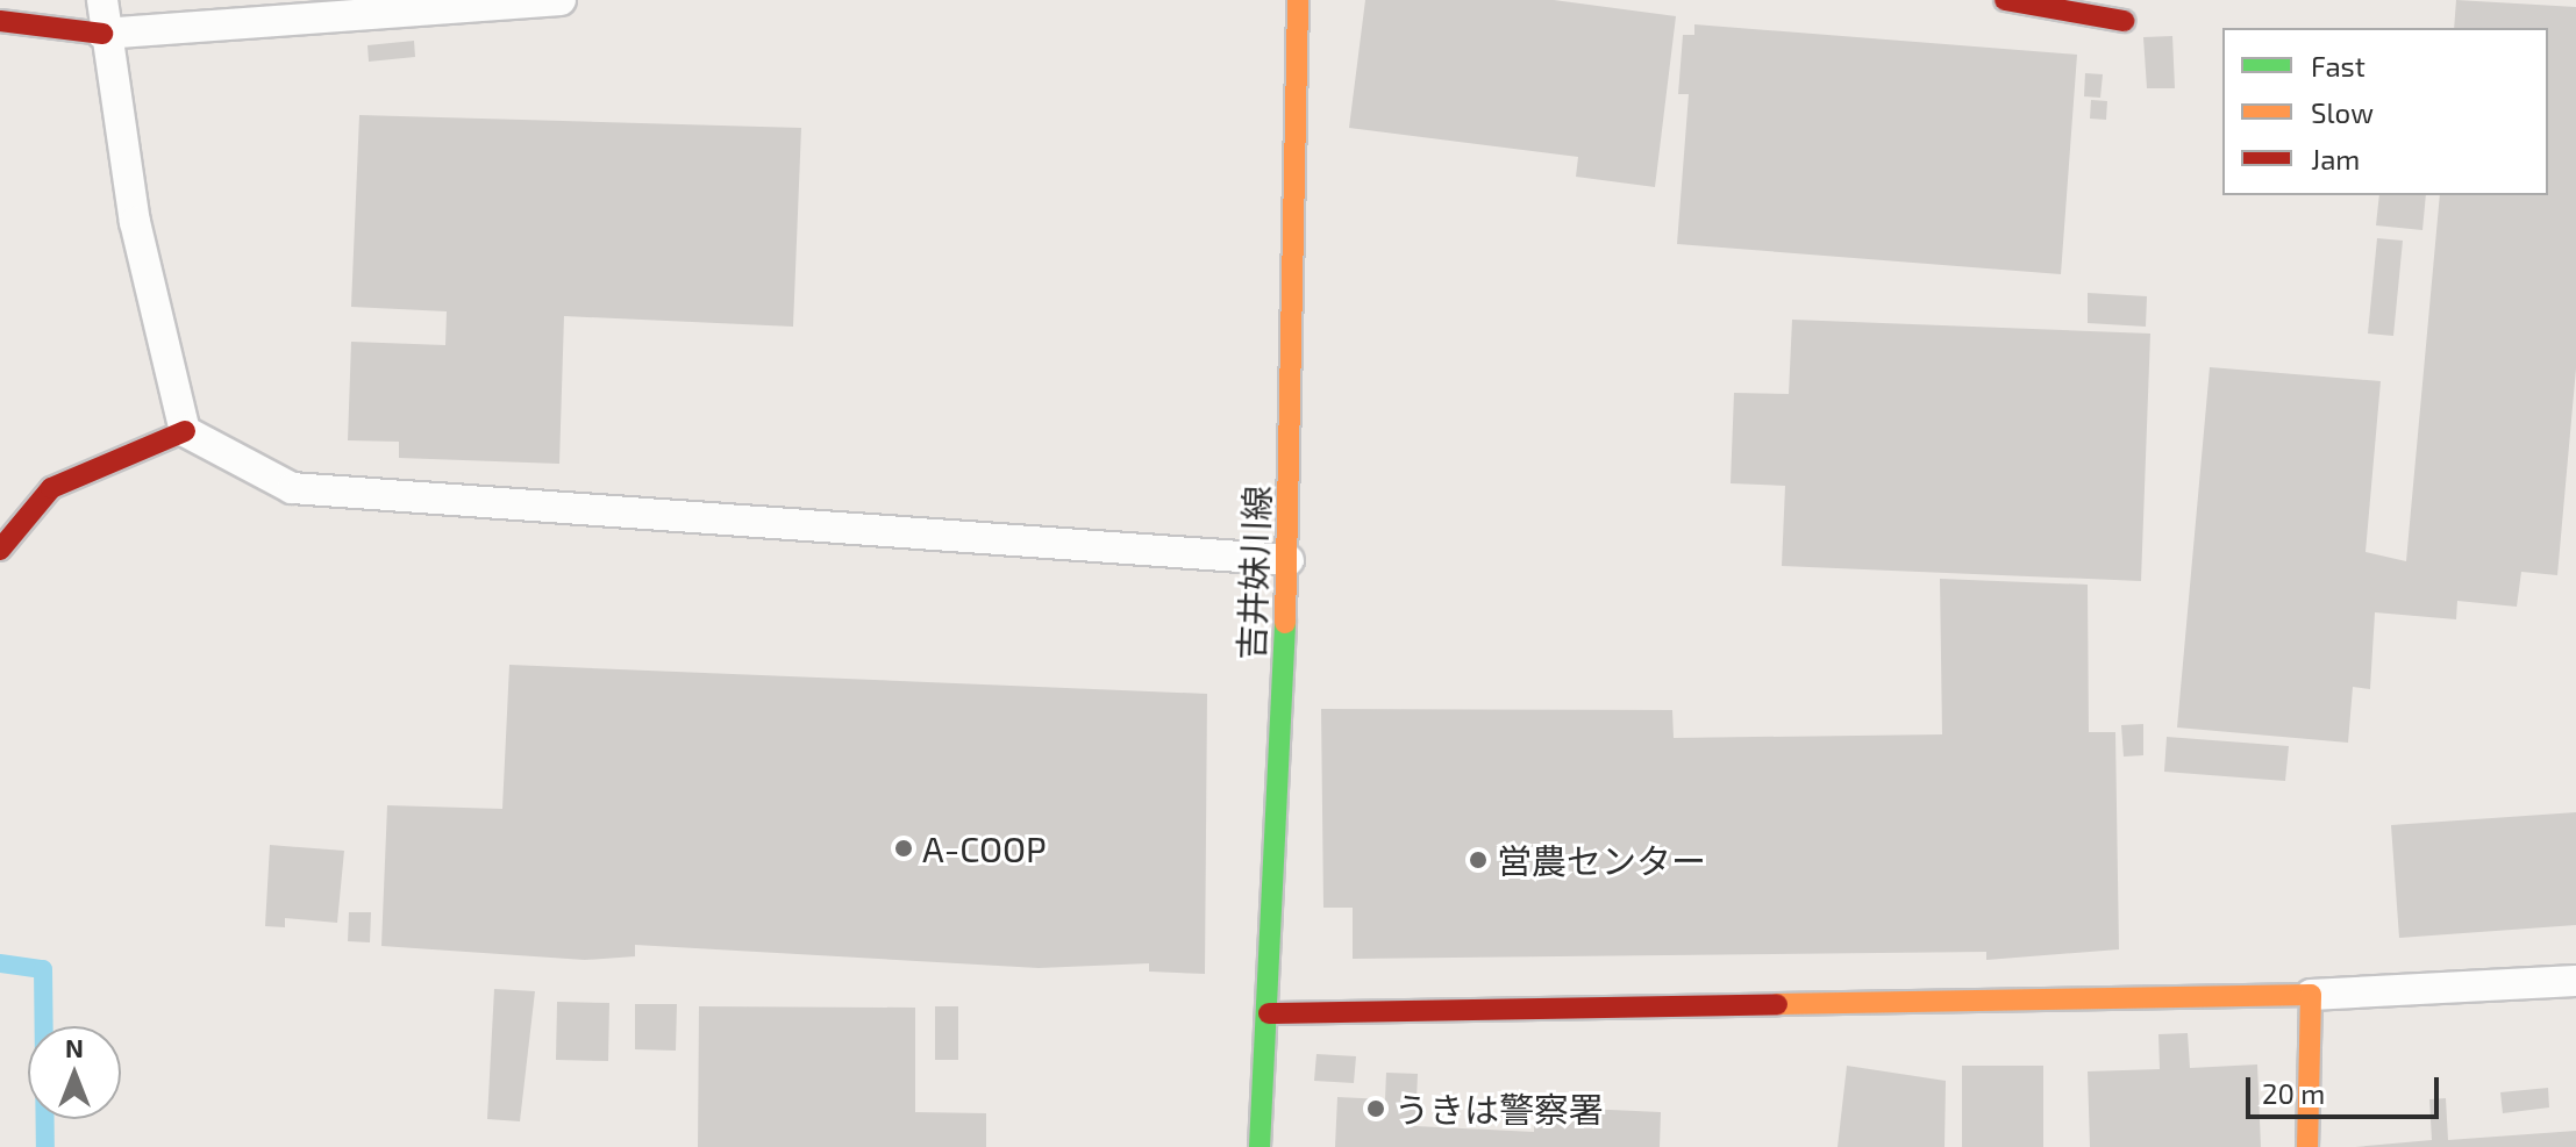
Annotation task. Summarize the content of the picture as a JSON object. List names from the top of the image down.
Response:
{
  "streets": {
    "street": ["吉井妹川線"]
  },
  "places": ["A-COOP", "営農センター", "うきは警察署"],
  "legend": ["Fast", "Slow", "Jam"],
  "scale_bar": "20 m",
  "north": "top"
}
